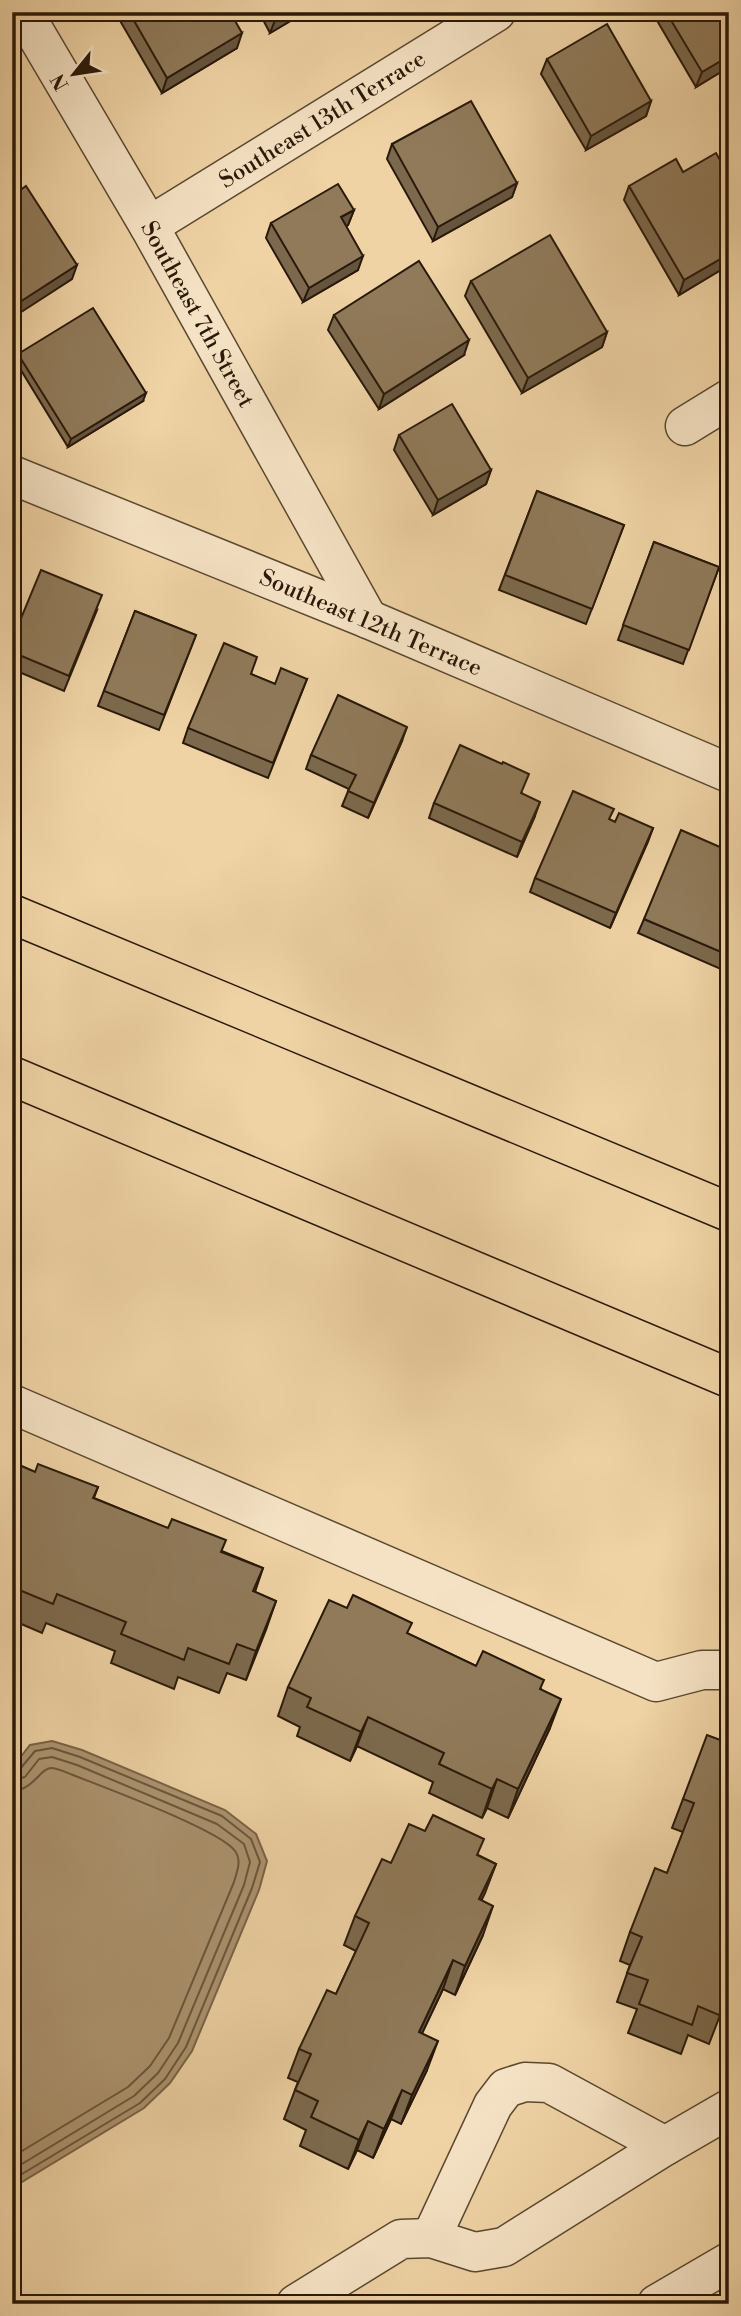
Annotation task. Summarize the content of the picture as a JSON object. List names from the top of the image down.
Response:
{
  "streets": {
    "street": ["Southeast 13th Terrace", "Southeast 7th Street", "Southeast 12th Terrace"]
  },
  "crossings": [
    ["Southeast 13th Terrace", "Southeast 7th Street"],
    ["Southeast 7th Street", "Southeast 12th Terrace"]
  ],
  "north": "bottom left"
}
